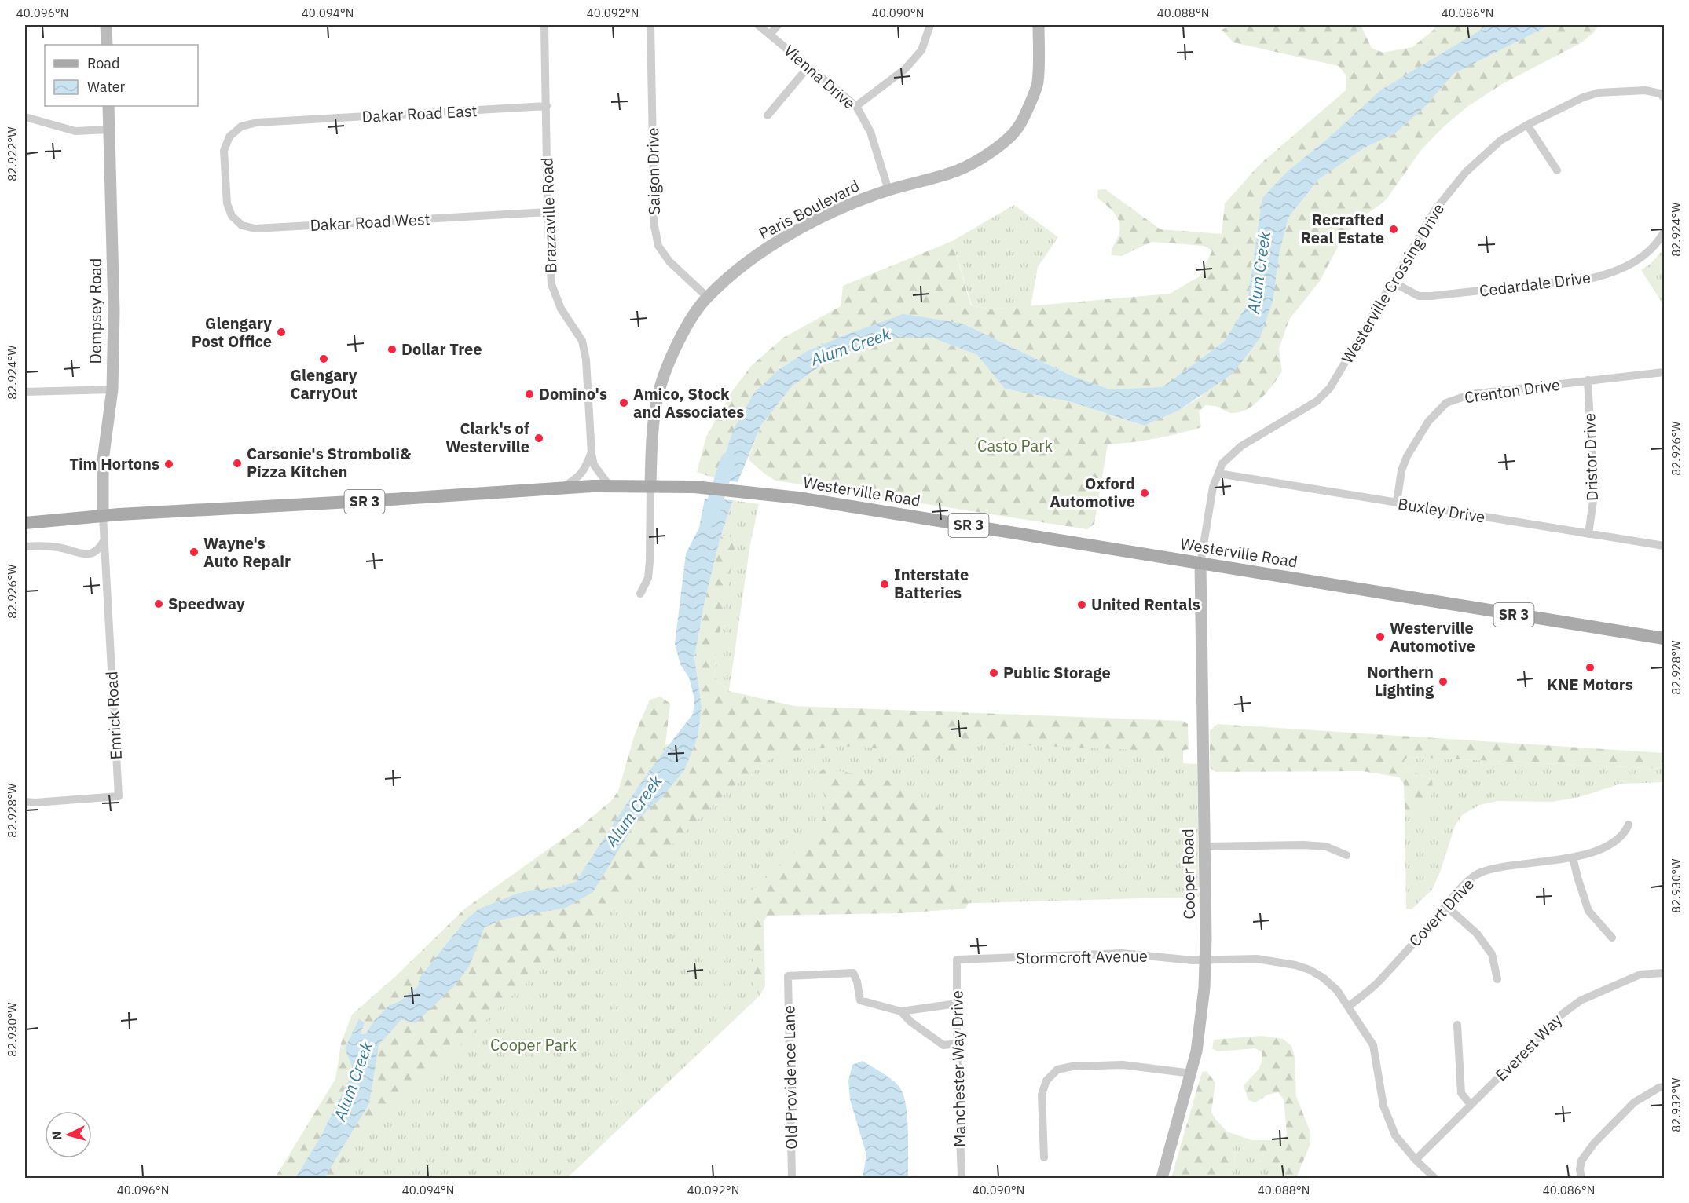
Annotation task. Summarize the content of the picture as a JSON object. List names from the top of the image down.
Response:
{
  "streets": {
    "main road": ["Westerville Road", "SR 3"],
    "street": [
      "Vienna Drive",
      "Dakar Road East",
      "Saigon Drive",
      "Paris Boulevard",
      "Brazzaville Road",
      "Dakar Road West",
      "Westerville Crossing Drive",
      "Cedardale Drive",
      "Dempsey Road",
      "Crenton Drive",
      "Dristor Drive",
      "Buxley Drive",
      "Emrick Road",
      "Cooper Road",
      "Covert Drive",
      "Stormcroft Avenue",
      "Everest Way",
      "Manchester Way Drive",
      "Old Providence Lane"
    ]
  },
  "crossings": [
    ["Vienna Drive", "Paris Boulevard"],
    ["Dakar Road East", "Brazzaville Road"],
    ["Dakar Road East", "Dakar Road West"],
    ["Saigon Drive", "Paris Boulevard"],
    ["Paris Boulevard", "Westerville Road"],
    ["Brazzaville Road", "Dakar Road West"],
    ["Brazzaville Road", "Westerville Road"],
    ["Westerville Crossing Drive", "Cedardale Drive"],
    ["Westerville Crossing Drive", "Westerville Road"],
    ["Westerville Crossing Drive", "Buxley Drive"],
    ["Westerville Crossing Drive", "Cooper Road"],
    ["Dempsey Road", "Westerville Road"],
    ["Dempsey Road", "Emrick Road"],
    ["Crenton Drive", "Dristor Drive"],
    ["Crenton Drive", "Buxley Drive"],
    ["Dristor Drive", "Buxley Drive"],
    ["Westerville Road", "Emrick Road"],
    ["Westerville Road", "Cooper Road"],
    ["Cooper Road", "Stormcroft Avenue"],
    ["Covert Drive", "Stormcroft Avenue"],
    ["Stormcroft Avenue", "Everest Way"],
    ["Stormcroft Avenue", "Manchester Way Drive"]
  ],
  "water": ["Alum Creek"],
  "parks": ["Casto Park", "Cooper Park"],
  "places": [
    "Recrafted Real Estate",
    "Glengary Post Office",
    "Dollar Tree",
    "Glengary CarryOut",
    "Domino's",
    "Amico, Stock and Associates",
    "Clark's of Westerville",
    "Carsonie's Stromboli& Pizza Kitchen",
    "Tim Hortons",
    "Oxford Automotive",
    "Wayne's Auto Repair",
    "Interstate Batteries",
    "Speedway",
    "United Rentals",
    "Westerville Automotive",
    "KNE Motors",
    "Public Storage",
    "Northern Lighting"
  ],
  "legend": ["Road", "Water"],
  "north": "left",
  "coordinates": [
    "40.096°N",
    "40.094°N",
    "40.092°N",
    "40.090°N",
    "40.088°N",
    "40.086°N",
    "82.922°W",
    "82.924°W",
    "82.926°W",
    "82.928°W",
    "82.930°W",
    "82.932°W"
  ]
}
